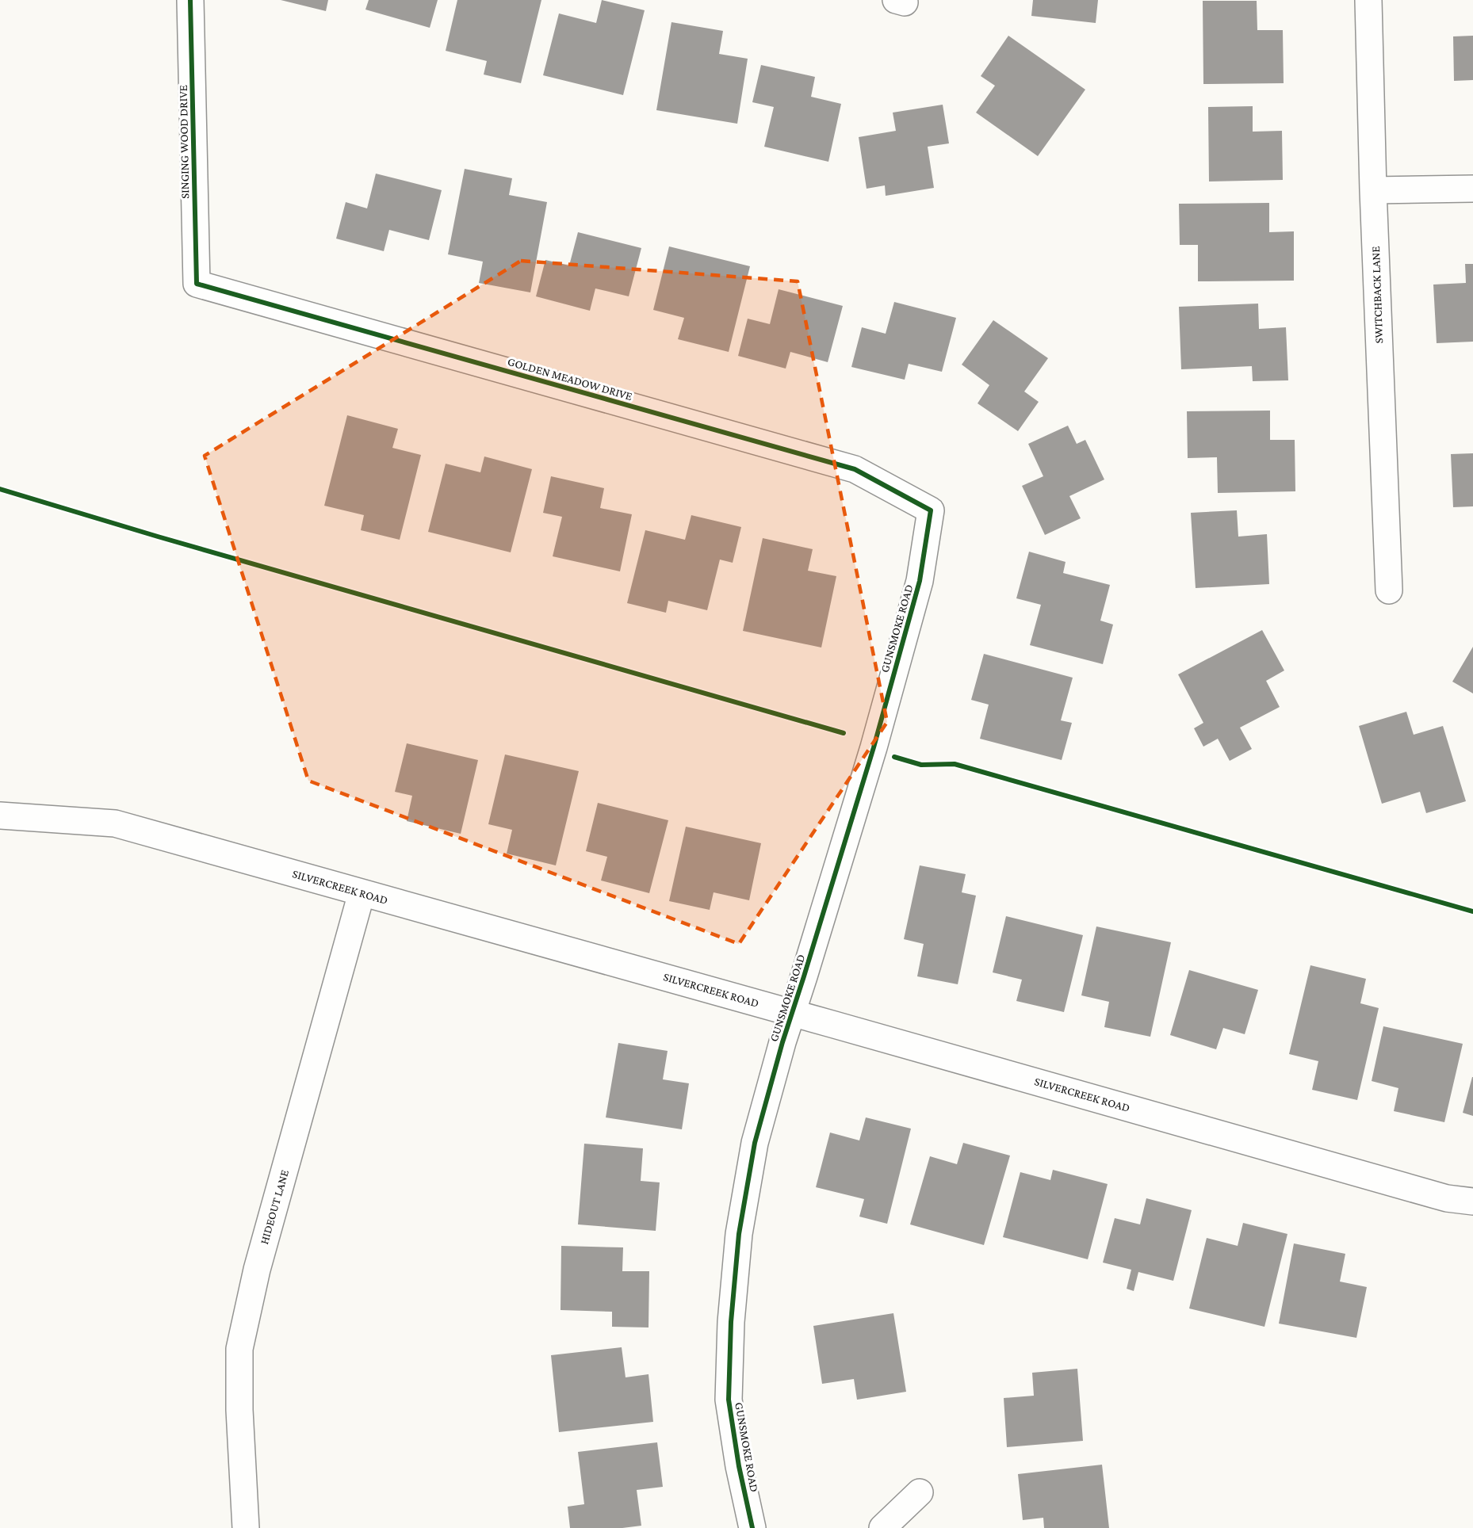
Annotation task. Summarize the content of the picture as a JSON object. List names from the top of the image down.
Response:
{
  "streets": {
    "street": [
      "SINGING WOOD DRIVE",
      "SWITCHBACK LANE",
      "GOLDEN MEADOW DRIVE",
      "GUNSMOKE ROAD",
      "SILVERCREEK ROAD",
      "HIDEOUT LANE"
    ]
  },
  "crossings": [
    ["SINGING WOOD DRIVE", "GOLDEN MEADOW DRIVE"],
    ["GOLDEN MEADOW DRIVE", "GUNSMOKE ROAD"],
    ["GUNSMOKE ROAD", "SILVERCREEK ROAD"],
    ["SILVERCREEK ROAD", "HIDEOUT LANE"]
  ]
}
